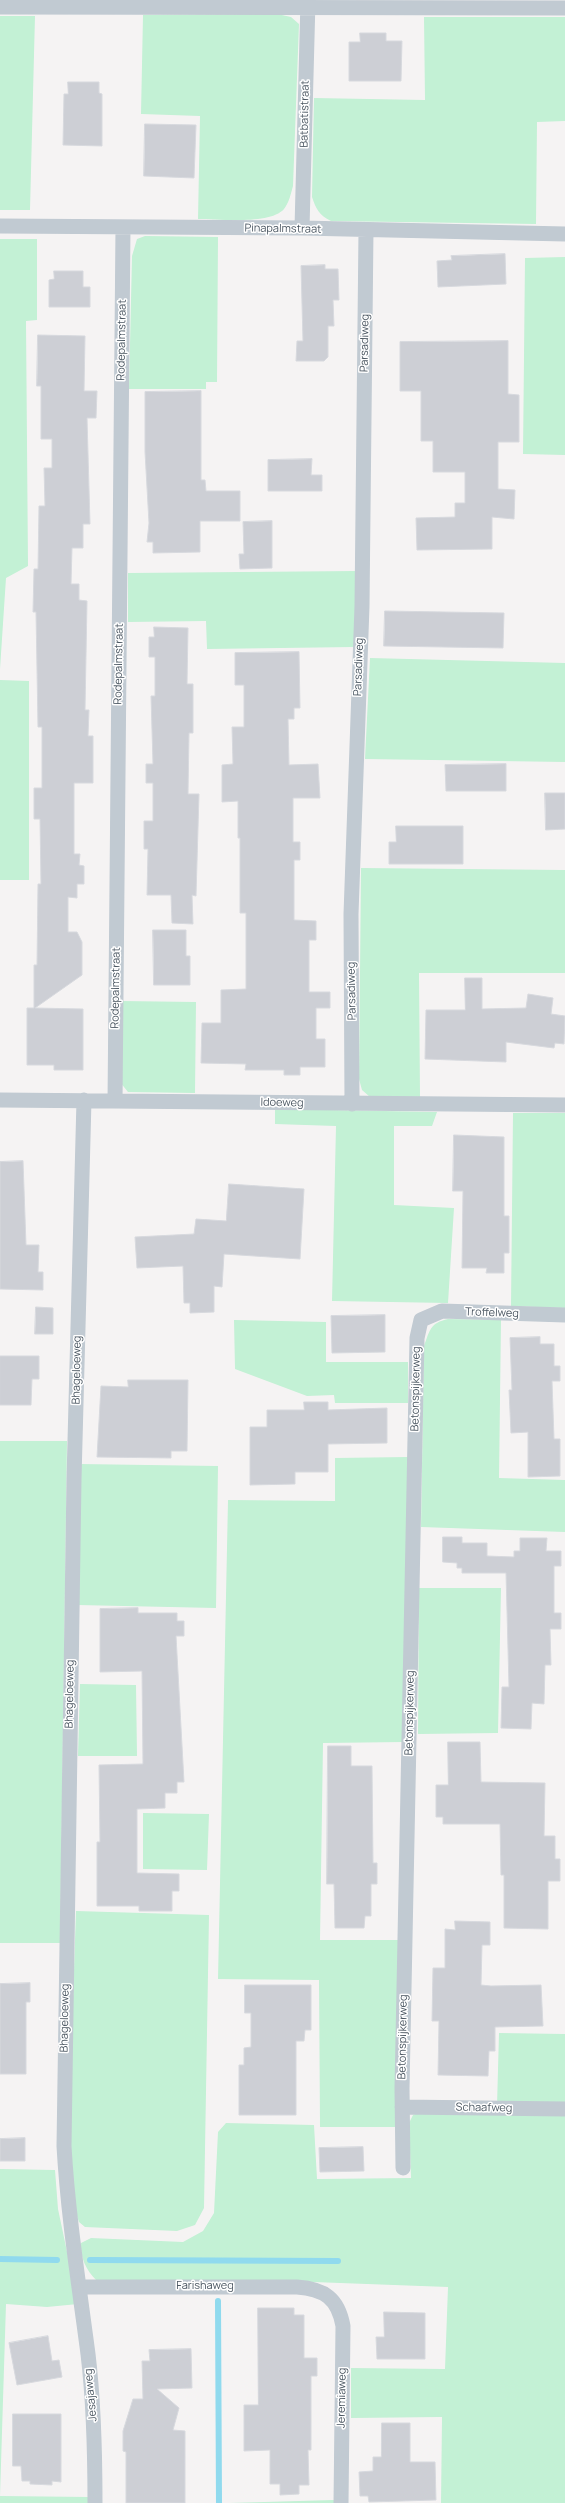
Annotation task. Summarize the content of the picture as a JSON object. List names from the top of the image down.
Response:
{
  "streets": {
    "street": [
      "Batbatistraat",
      "Pinapalmstraat",
      "Rodepalmstraat",
      "Parsadiweg",
      "Idoeweg",
      "Troffelweg",
      "Bhageloeweg",
      "Betonspijkerweg",
      "Schaafweg",
      "Farishaweg",
      "Jesajaweg",
      "Jeremiaweg"
    ]
  },
  "crossings": [
    ["Batbatistraat", "Pinapalmstraat"],
    ["Pinapalmstraat", "Rodepalmstraat"],
    ["Pinapalmstraat", "Parsadiweg"],
    ["Rodepalmstraat", "Idoeweg"],
    ["Parsadiweg", "Idoeweg"],
    ["Idoeweg", "Bhageloeweg"],
    ["Troffelweg", "Betonspijkerweg"],
    ["Bhageloeweg", "Farishaweg"],
    ["Bhageloeweg", "Jesajaweg"],
    ["Betonspijkerweg", "Schaafweg"],
    ["Farishaweg", "Jesajaweg"],
    ["Farishaweg", "Jeremiaweg"]
  ]
}
